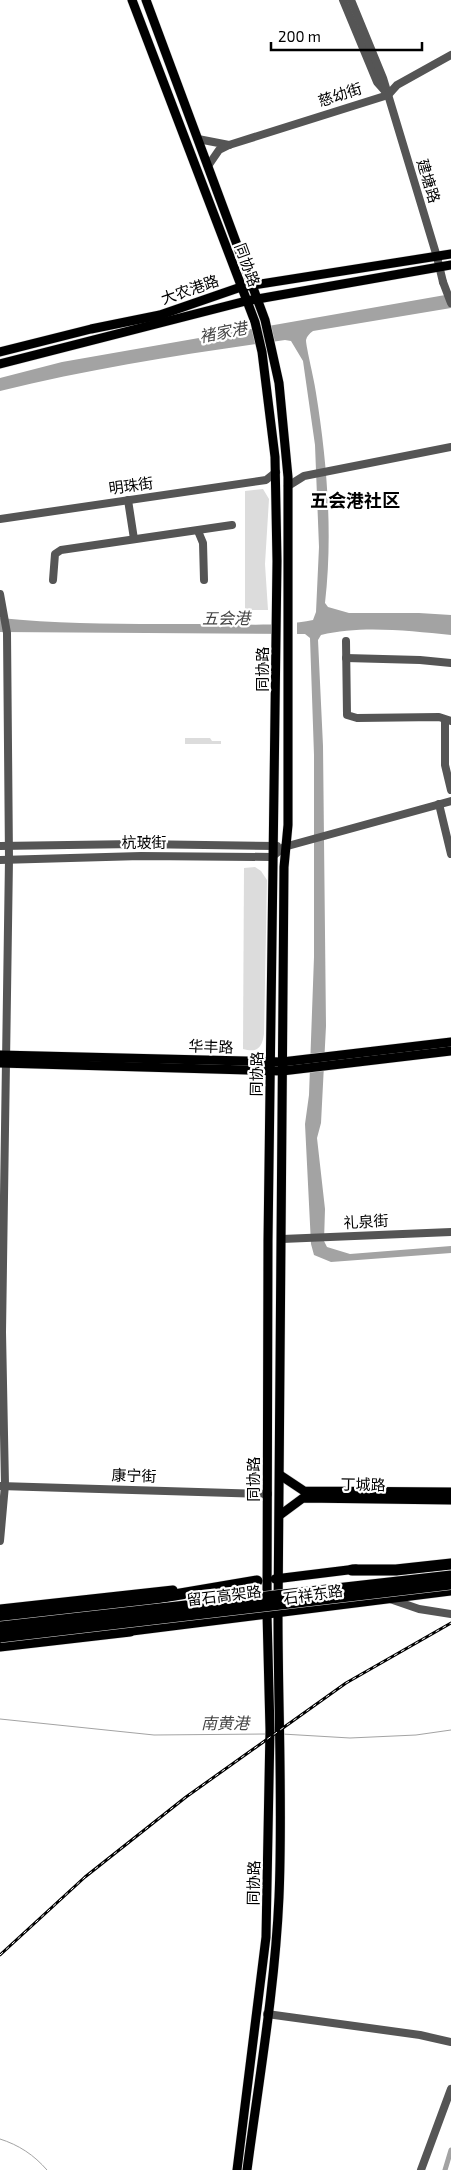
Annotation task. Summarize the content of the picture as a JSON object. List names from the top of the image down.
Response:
{
  "streets": {
    "highway": ["留石高架路"],
    "main road": [
      "同协路",
      "大农港路",
      "华丰路",
      "丁城路",
      "石祥东路"
    ],
    "street": [
      "慈幼街",
      "建塘路",
      "明珠街",
      "杭玻街",
      "礼泉街",
      "康宁街"
    ]
  },
  "crossings": [
    ["慈幼街", "建塘路"],
    ["慈幼街", "同协路"],
    ["建塘路", "大农港路"],
    ["同协路", "大农港路"],
    ["同协路", "杭玻街"],
    ["同协路", "华丰路"],
    ["同协路", "礼泉街"],
    ["同协路", "康宁街"],
    ["同协路", "丁城路"],
    ["同协路", "石祥东路"]
  ],
  "districts": ["五会港社区"],
  "water": ["褚家港", "五会港", "南黄港"],
  "scale_bar": "200 m"
}
